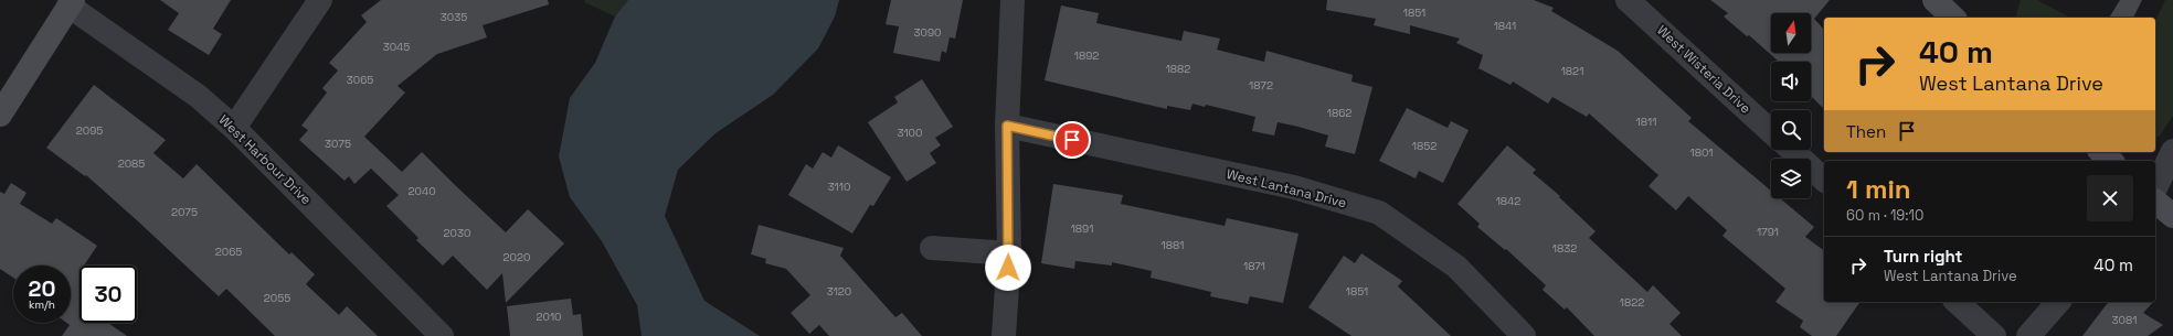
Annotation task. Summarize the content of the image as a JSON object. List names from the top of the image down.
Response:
{
  "streets": {
    "street": ["West Wisteria Drive", "West Harbour Drive", "West Lantana Drive"]
  },
  "house_numbers": [
    "1851",
    "3035",
    "1841",
    "3090",
    "3045",
    "1892",
    "1882",
    "1821",
    "3065",
    "1872",
    "1862",
    "1811",
    "2095",
    "3100",
    "3075",
    "1852",
    "1801",
    "2085",
    "3110",
    "2040",
    "1842",
    "2075",
    "1891",
    "1791",
    "2030",
    "1881",
    "1832",
    "2065",
    "2020",
    "1871",
    "3120",
    "1851",
    "2055",
    "1822",
    "2010",
    "3081"
  ],
  "north": "top",
  "page": {
    "turn": ["40 m", "West Lantana Drive"],
    "then": "Then",
    "heading": ["1 min", "60 m · 19:10"],
    "list": [
      {
        "name": "Turn right",
        "note": "West Lantana Drive",
        "value": "40 m"
      }
    ],
    "speed": "20 km/h",
    "limit": "30"
  }
}
